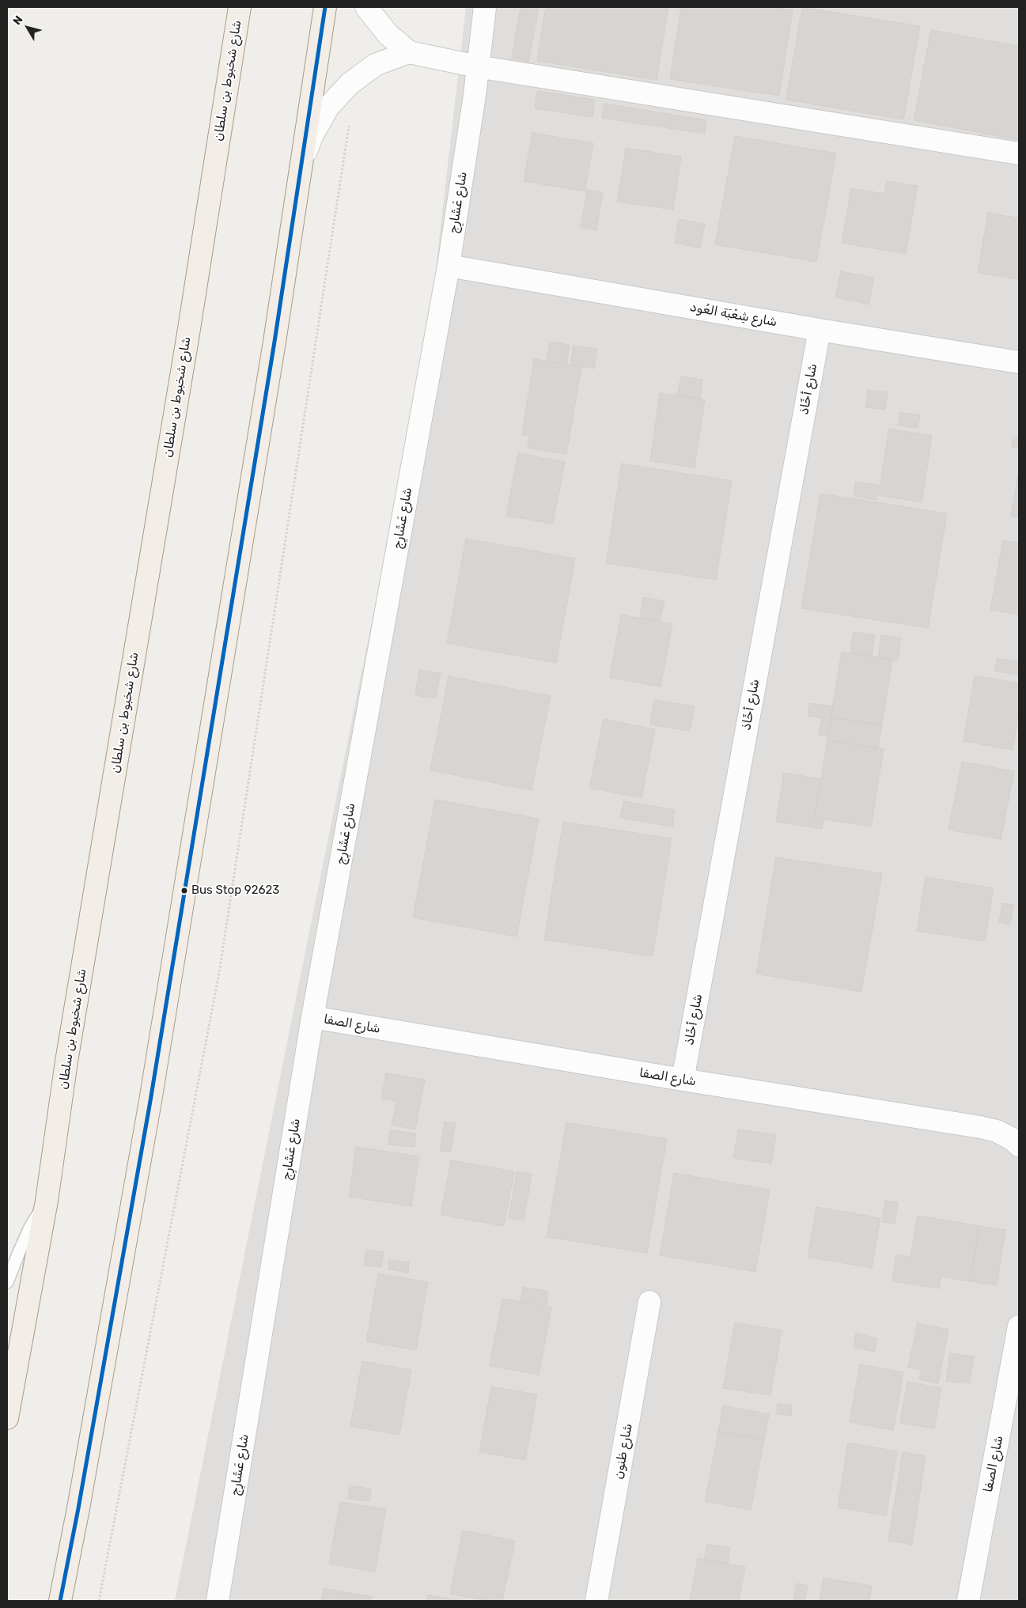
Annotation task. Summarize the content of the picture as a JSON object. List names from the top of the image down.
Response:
{
  "streets": {
    "main road": ["شارع شخبوط بن سلطان"],
    "street": [
      "شارع عَشَارِج",
      "شارع شِعْبَة العُود",
      "شارع أخّاذ",
      "شارع الصفا",
      "شارع ظنون"
    ]
  },
  "crossings": [
    ["شارع عَشَارِج", "شارع شِعْبَة العُود"],
    ["شارع عَشَارِج", "شارع الصفا"],
    ["شارع شِعْبَة العُود", "شارع أخّاذ"],
    ["شارع أخّاذ", "شارع الصفا"]
  ],
  "places": ["Bus Stop 92623"],
  "north": "top left"
}
